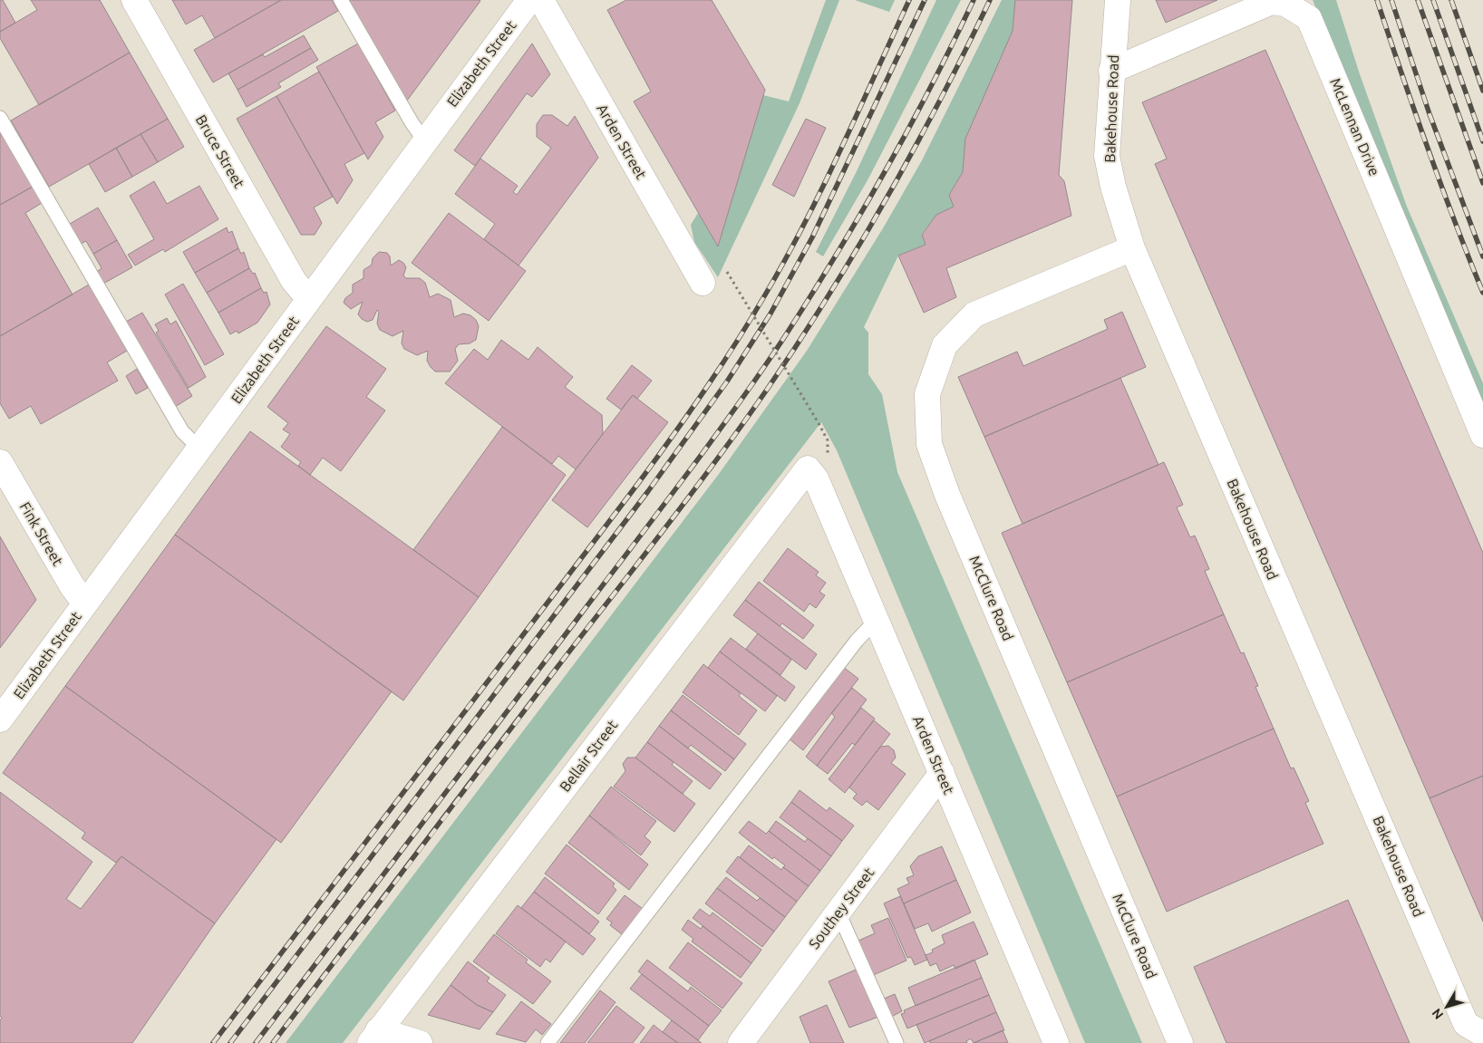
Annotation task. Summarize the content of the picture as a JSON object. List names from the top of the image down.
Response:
{
  "streets": {
    "street": [
      "Elizabeth Street",
      "Bakehouse Road",
      "McLennan Drive",
      "Arden Street",
      "Bruce Street",
      "Fink Street",
      "McClure Road",
      "Bellair Street",
      "Southey Street"
    ]
  },
  "crossings": [
    ["Elizabeth Street", "Bruce Street"],
    ["Elizabeth Street", "Fink Street"],
    ["Bakehouse Road", "McLennan Drive"],
    ["Bakehouse Road", "McClure Road"],
    ["Arden Street", "Bellair Street"],
    ["Arden Street", "Southey Street"]
  ],
  "north": "bottom left"
}
